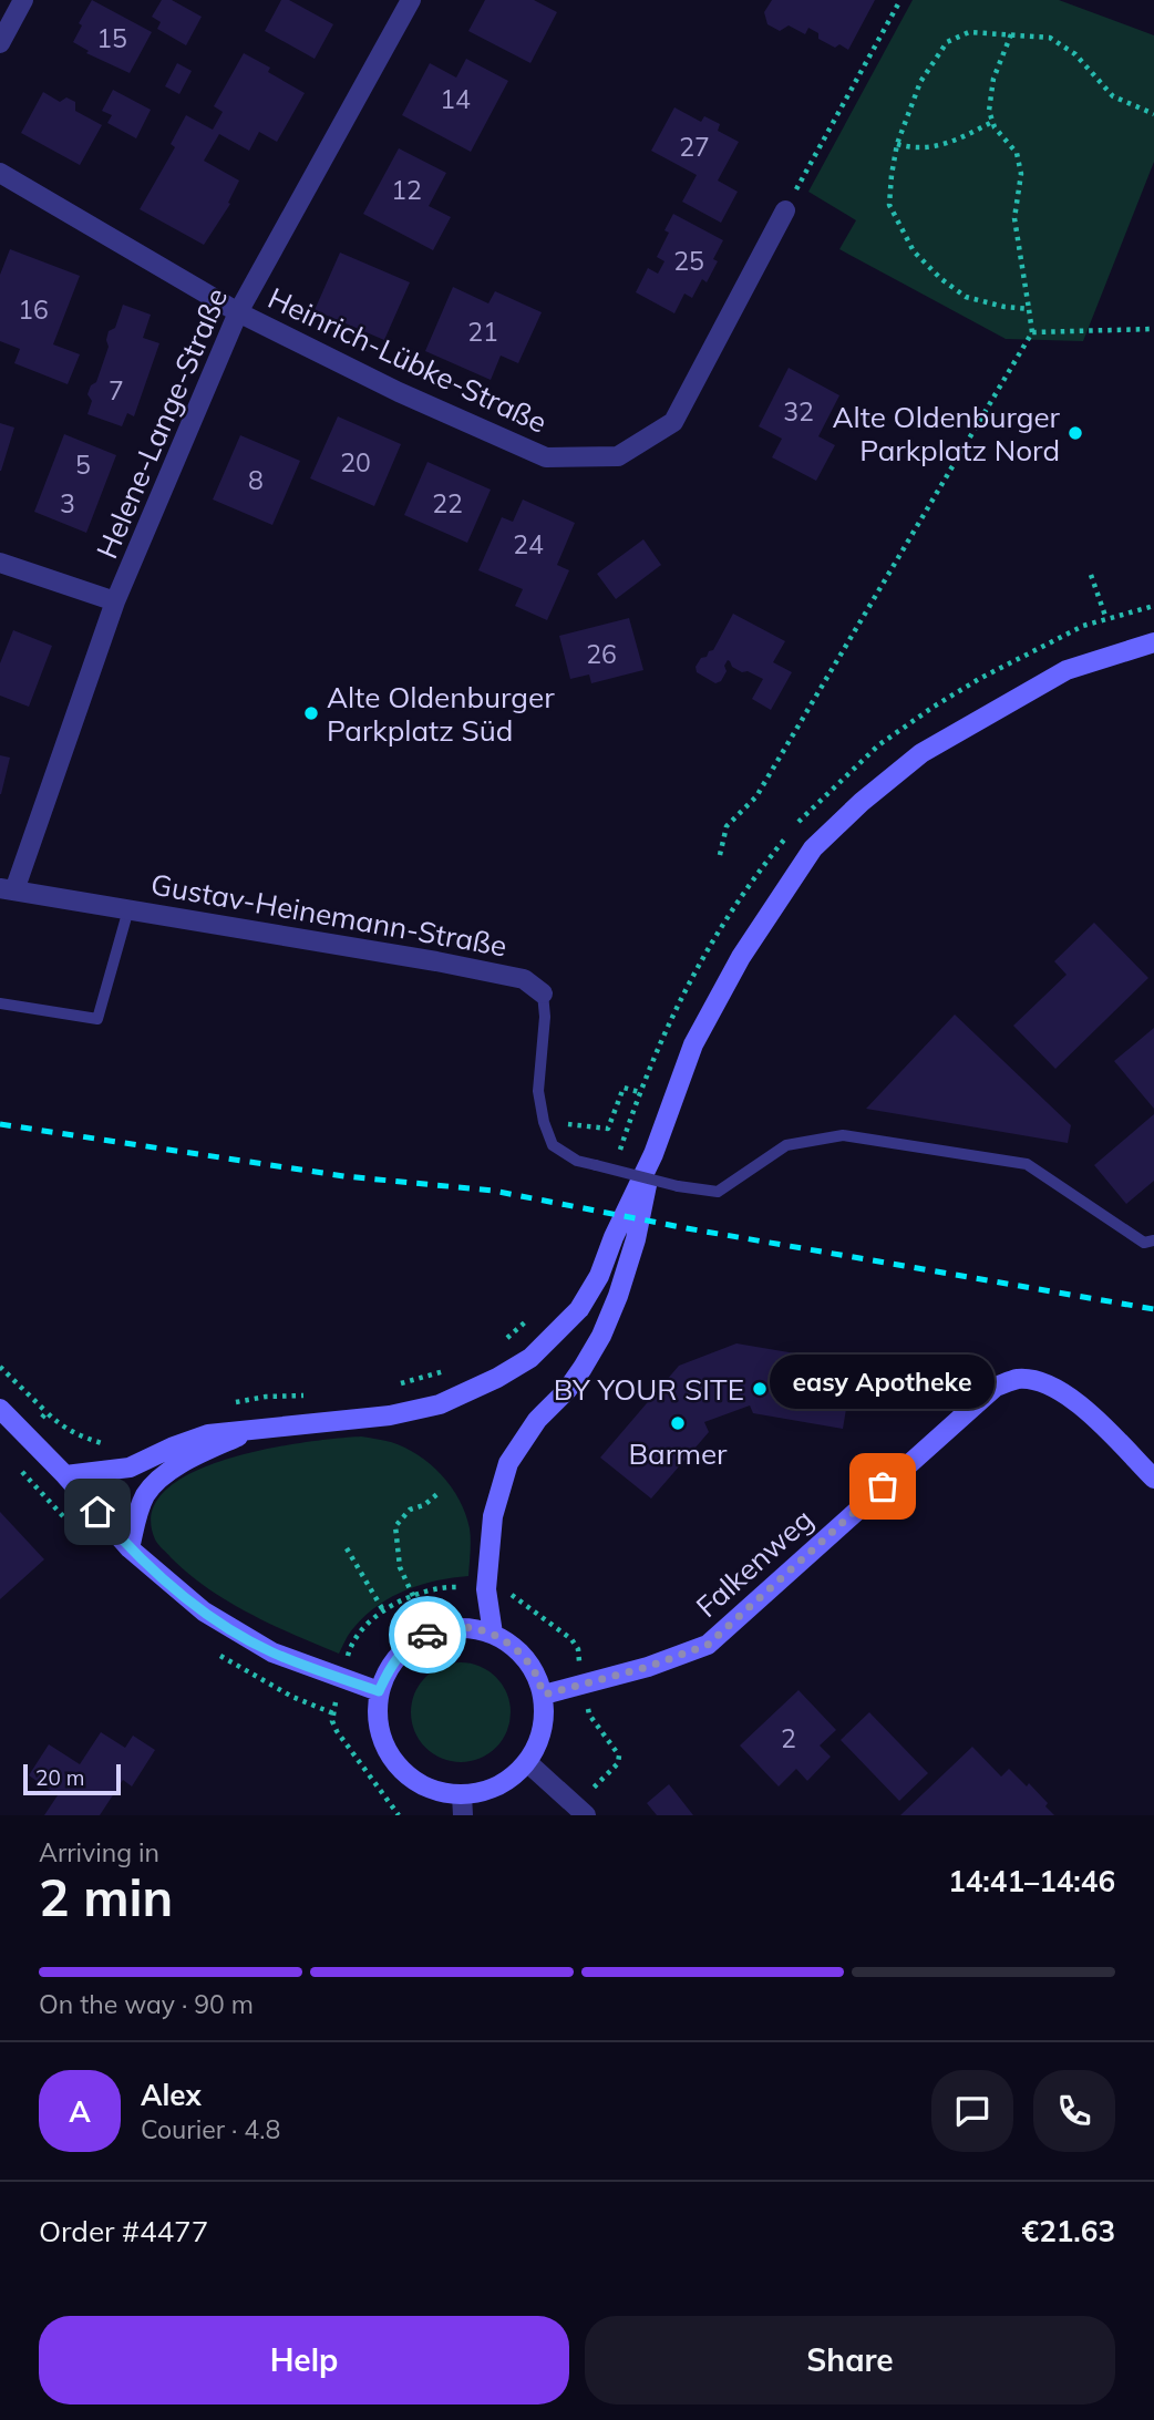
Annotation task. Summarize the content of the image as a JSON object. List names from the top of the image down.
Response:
{
  "streets": {
    "main road": ["Falkenweg"],
    "street": ["Heinrich-Lübke-Straße", "Helene-Lange-Straße", "Gustav-Heinemann-Straße"]
  },
  "crossings": [
    ["Heinrich-Lübke-Straße", "Helene-Lange-Straße"],
    ["Helene-Lange-Straße", "Gustav-Heinemann-Straße"]
  ],
  "places": [
    "Alte Oldenburger Parkplatz Nord",
    "Alte Oldenburger Parkplatz Süd",
    "BY YOUR SITE",
    "Barmer",
    "easy Apotheke"
  ],
  "house_numbers": [
    "15",
    "14",
    "27",
    "12",
    "25",
    "16",
    "21",
    "7",
    "32",
    "20",
    "5",
    "8",
    "3",
    "22",
    "24",
    "26",
    "2"
  ],
  "scale_bar": "20 m",
  "page": {
    "bubble": "easy Apotheke",
    "scale": "20 m",
    "heading": ["2 min", "Arriving in", "14:41–14:46"],
    "panel": [
      "Alex",
      "Courier · 4.8",
      "Order #4477",
      "€21.63"
    ],
    "bar": "On the way · 90 m",
    "round": "A",
    "buttons": ["Help", "Share"]
  }
}
